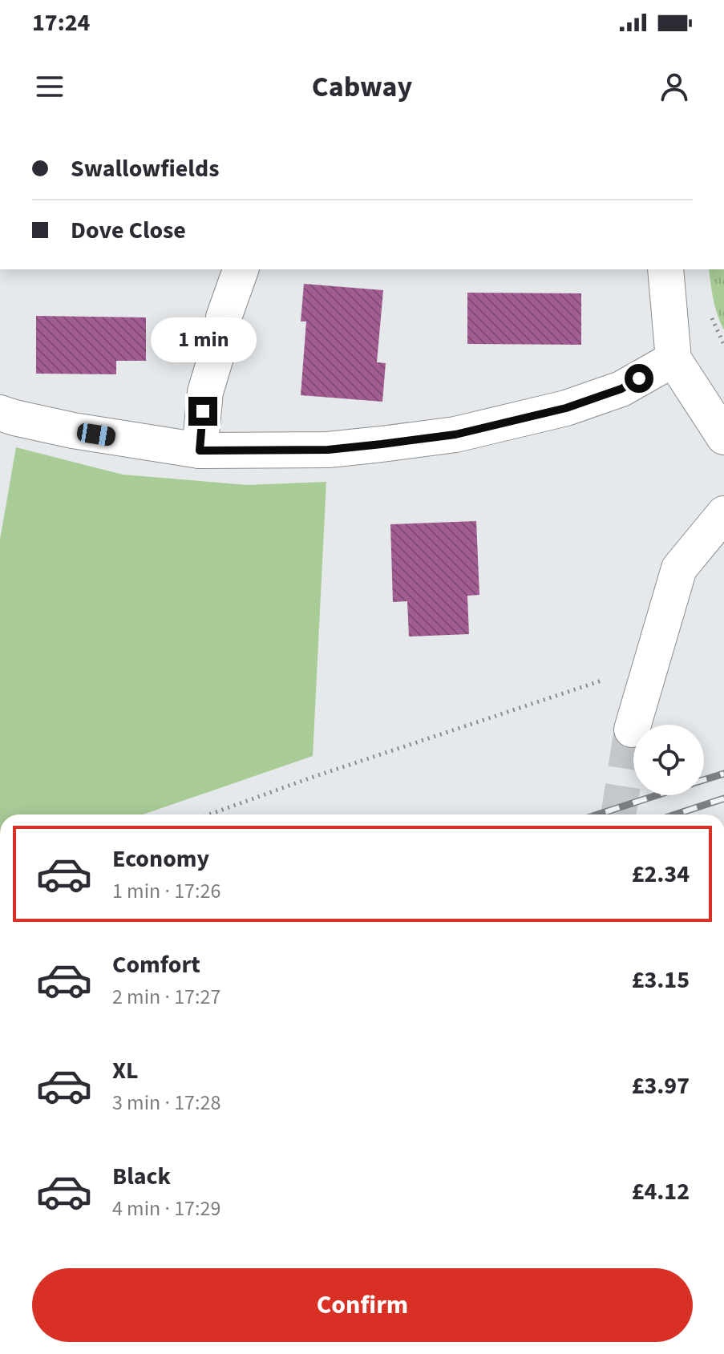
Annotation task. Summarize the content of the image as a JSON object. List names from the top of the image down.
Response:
{
  "page": {
    "status": "17:24",
    "header": "Cabway",
    "banner": ["Swallowfields", "Dove Close"],
    "bubble": "1 min",
    "list": [
      {
        "name": "Economy",
        "note": "1 min · 17:26",
        "value": "£2.34"
      },
      {
        "name": "Comfort",
        "note": "2 min · 17:27",
        "value": "£3.15"
      },
      {
        "name": "XL",
        "note": "3 min · 17:28",
        "value": "£3.97"
      },
      {
        "name": "Black",
        "note": "4 min · 17:29",
        "value": "£4.12"
      }
    ],
    "buttons": "Confirm"
  }
}
